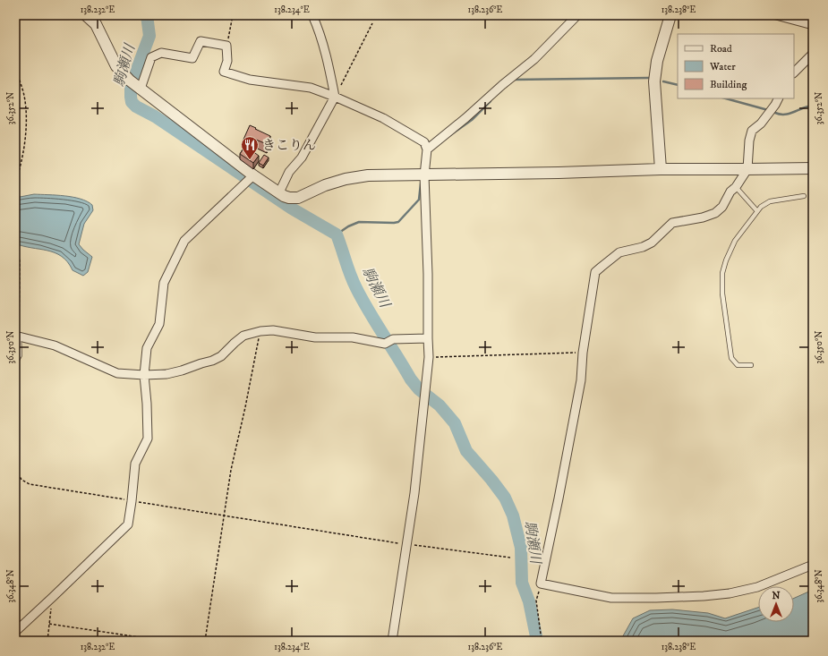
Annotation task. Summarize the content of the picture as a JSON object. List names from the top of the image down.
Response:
{
  "water": ["駒瀬川"],
  "places": {
    "restaurant": ["きこりん"]
  },
  "legend": ["Road", "Water", "Building"],
  "north": "top",
  "coordinates": [
    "138.232°E",
    "138.234°E",
    "138.236°E",
    "138.238°E",
    "36.352°N",
    "36.350°N",
    "36.348°N"
  ]
}
